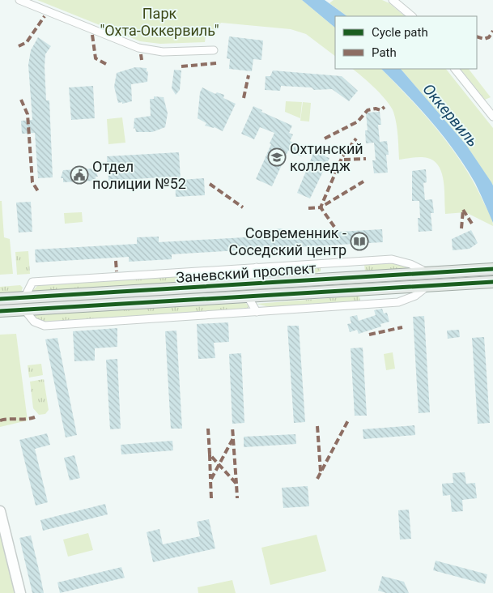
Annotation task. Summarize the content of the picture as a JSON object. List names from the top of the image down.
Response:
{
  "streets": {
    "main road": ["Заневский проспект"]
  },
  "water": ["Оккервиль"],
  "parks": ["Парк \"Охта-Оккервиль\""],
  "places": {
    "school or university": ["Охтинский колледж"],
    "public building": ["Отдел полиции №52"],
    "library": ["Современник - Соседский центр"]
  },
  "legend": ["Cycle path", "Path"]
}
